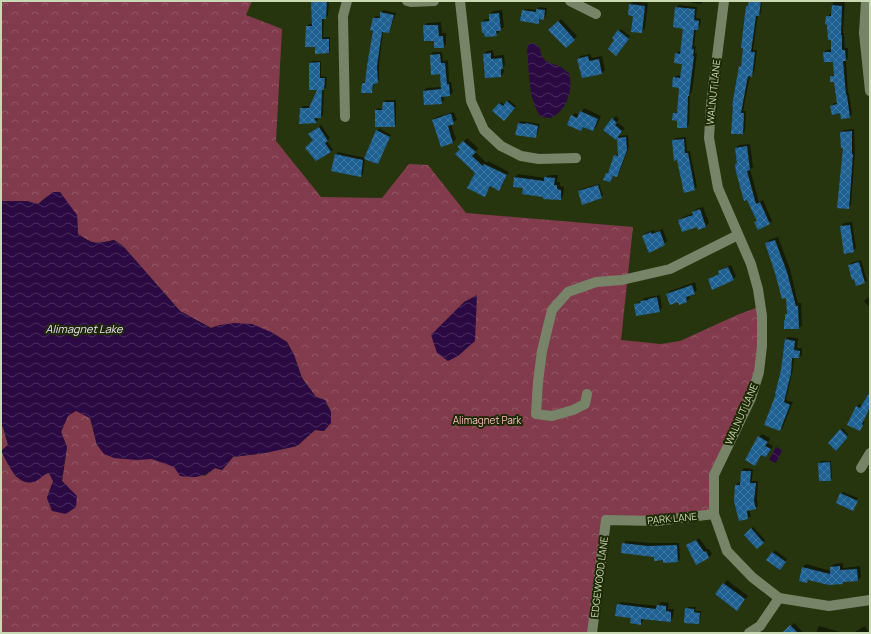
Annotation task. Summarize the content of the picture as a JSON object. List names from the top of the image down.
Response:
{
  "streets": {
    "street": ["WALNUT LANE", "PARK LANE", "EDGEWOOD LANE"]
  },
  "crossings": [
    ["WALNUT LANE", "PARK LANE"],
    ["PARK LANE", "EDGEWOOD LANE"]
  ],
  "water": ["Alimagnet Lake"],
  "parks": ["Alimagnet Park"]
}
